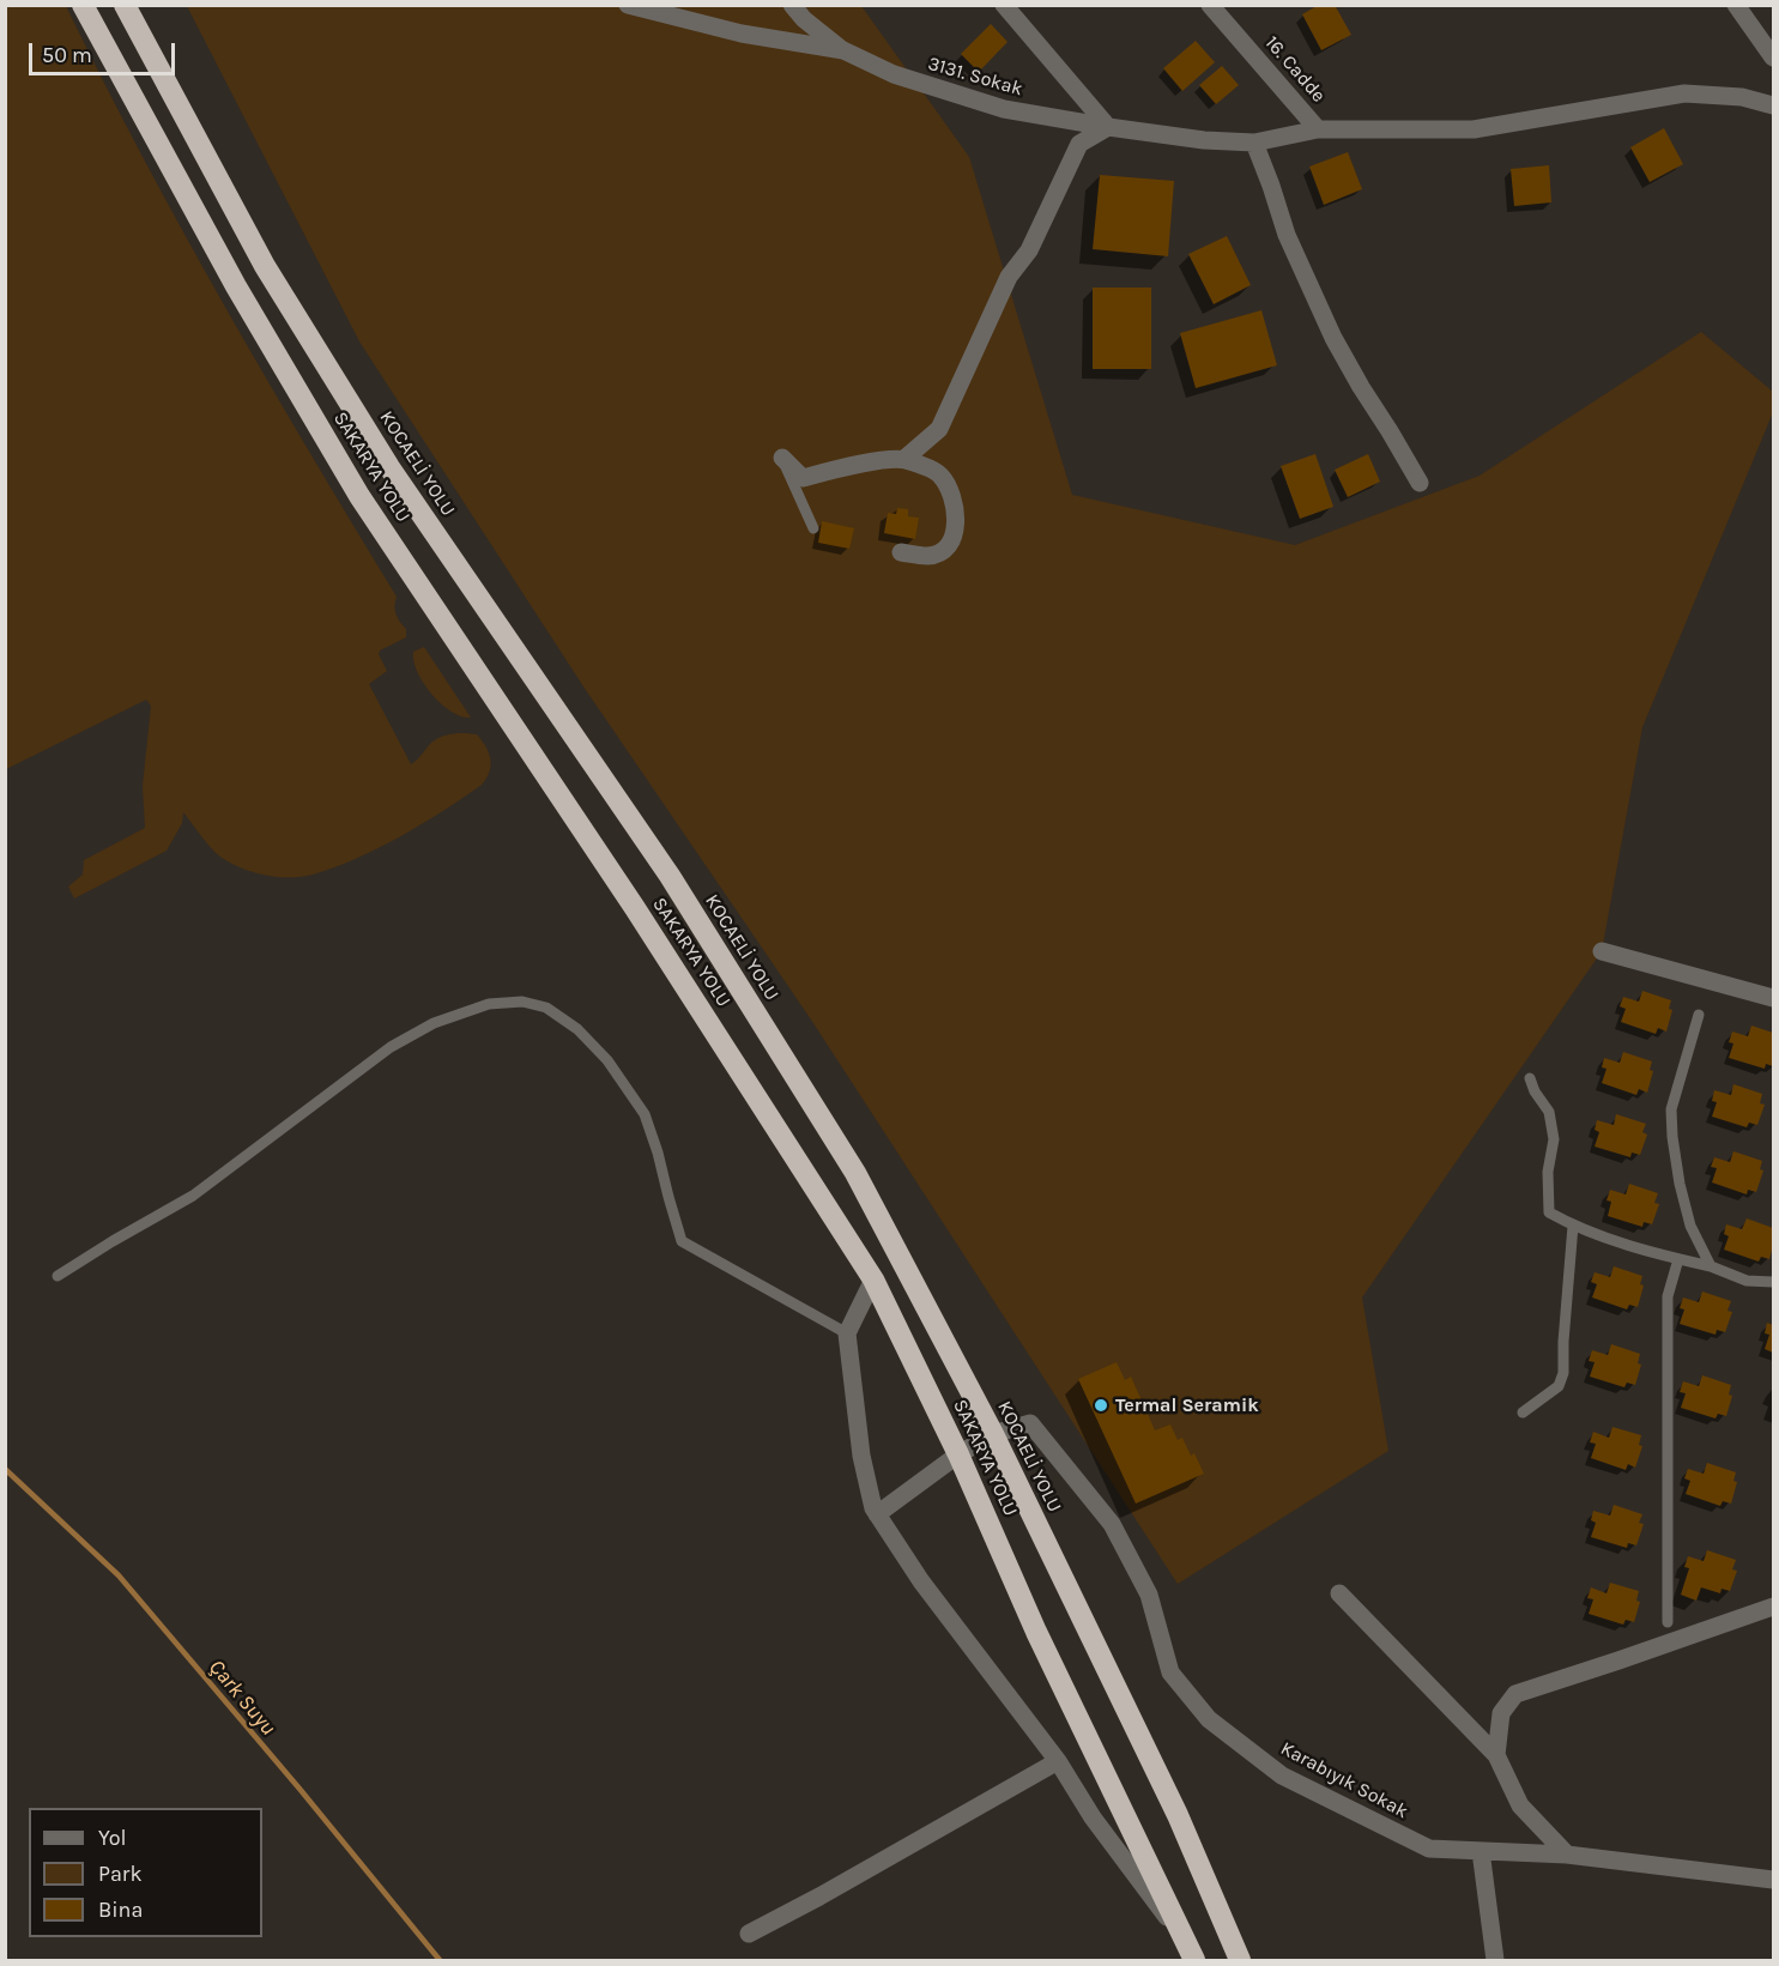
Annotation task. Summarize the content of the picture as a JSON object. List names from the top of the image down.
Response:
{
  "streets": {
    "highway": ["KOCAELİ YOLU", "SAKARYA YOLU"],
    "street": ["16. Cadde", "3131. Sokak", "Karabıyık Sokak"]
  },
  "crossings": [
    ["16. Cadde", "3131. Sokak"],
    ["KOCAELİ YOLU", "Karabıyık Sokak"]
  ],
  "water": ["Çark Suyu"],
  "places": ["Termal Seramik"],
  "legend": ["Yol", "Park", "Bina"],
  "scale_bar": "50 m"
}
